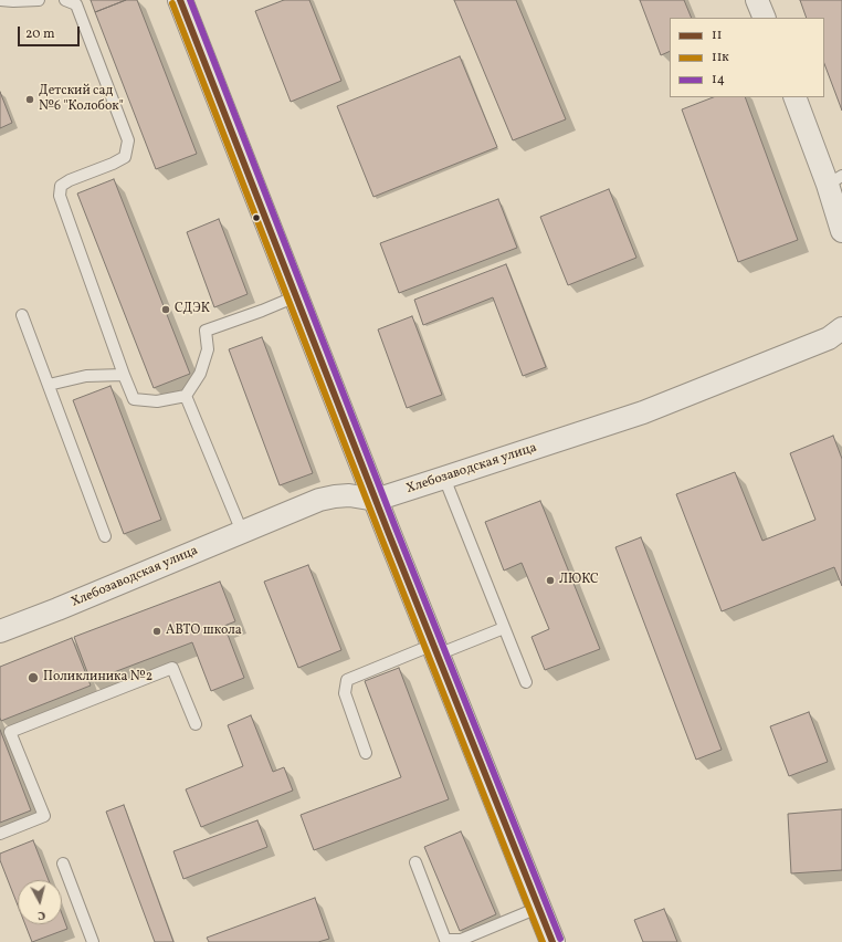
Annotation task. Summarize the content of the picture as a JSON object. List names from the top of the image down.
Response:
{
  "streets": {
    "street": ["Хлебозаводская улица"]
  },
  "places": [
    "Детский сад №6 \"Колобок\"",
    "СДЭК",
    "ЛЮКС",
    "АВТО школа",
    "Поликлиника №2"
  ],
  "lines": ["transit line 11", "transit line 14", "transit line 11к"],
  "legend": ["11", "11к", "14"],
  "scale_bar": "20 m",
  "north": "bottom"
}
